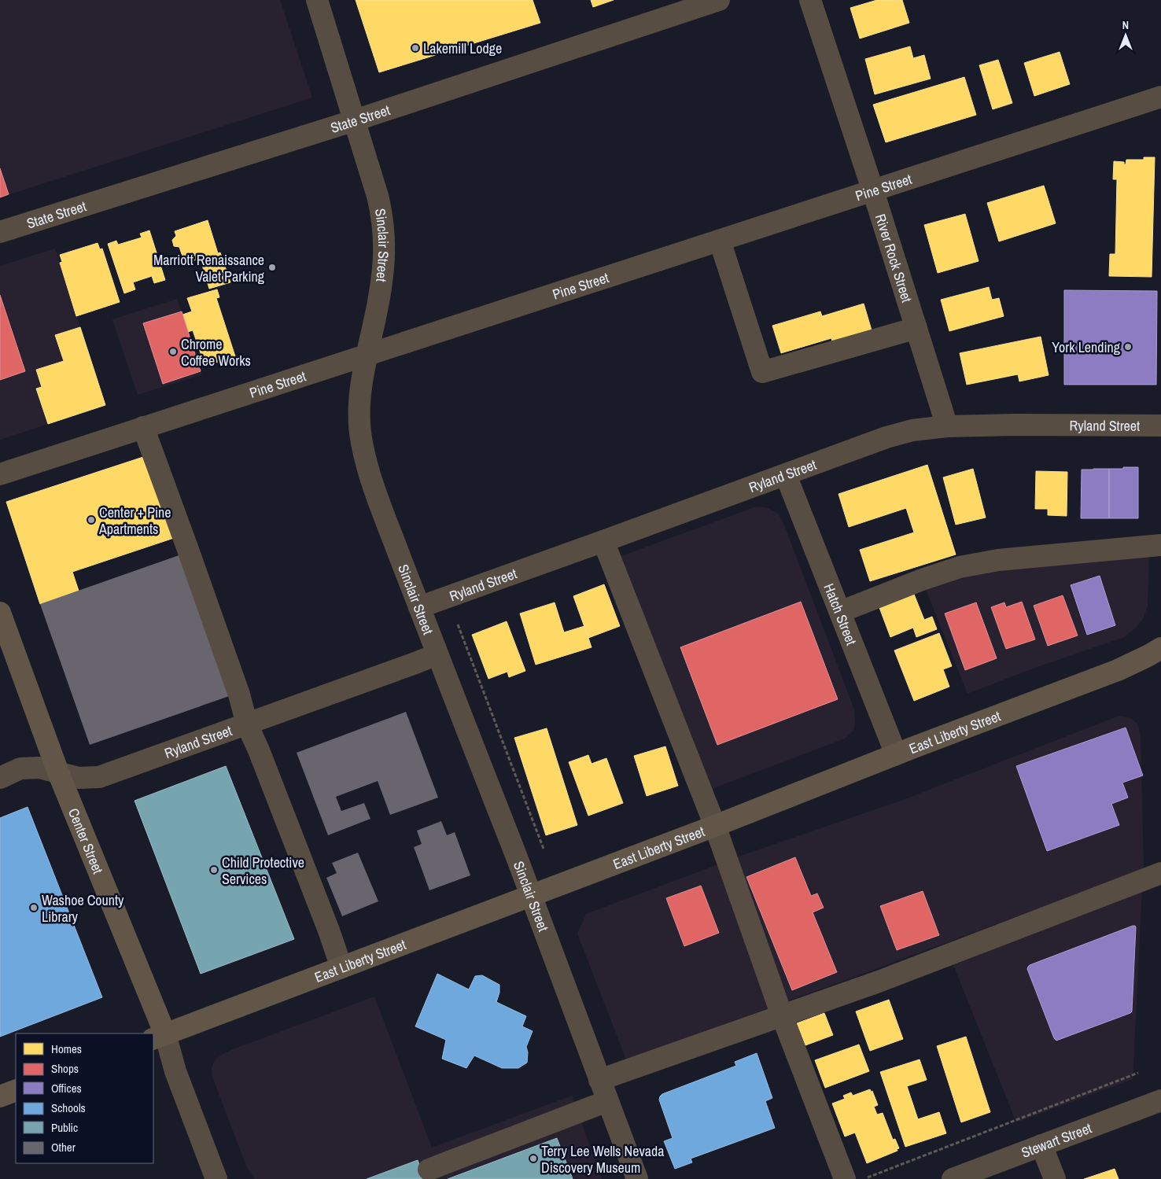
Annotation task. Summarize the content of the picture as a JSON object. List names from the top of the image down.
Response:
{
  "streets": {
    "main road": ["East Liberty Street", "Center Street"],
    "street": [
      "State Street",
      "Pine Street",
      "Sinclair Street",
      "River Rock Street",
      "Ryland Street",
      "Hatch Street",
      "Stewart Street"
    ]
  },
  "crossings": [
    ["State Street", "Sinclair Street"],
    ["Pine Street", "Sinclair Street"],
    ["Pine Street", "River Rock Street"],
    ["Sinclair Street", "Ryland Street"],
    ["Sinclair Street", "East Liberty Street"],
    ["River Rock Street", "Ryland Street"],
    ["Ryland Street", "Hatch Street"],
    ["Ryland Street", "Center Street"],
    ["Hatch Street", "East Liberty Street"],
    ["East Liberty Street", "Center Street"]
  ],
  "places": [
    "Lakemill Lodge",
    "Marriott Renaissance Valet Parking",
    "York Lending",
    "Chrome Coffee Works",
    "Center + Pine Apartments",
    "Child Protective Services",
    "Washoe County Library",
    "Terry Lee Wells Nevada Discovery Museum"
  ],
  "legend": [
    "Homes",
    "Shops",
    "Offices",
    "Schools",
    "Public",
    "Other"
  ],
  "north": "top"
}
